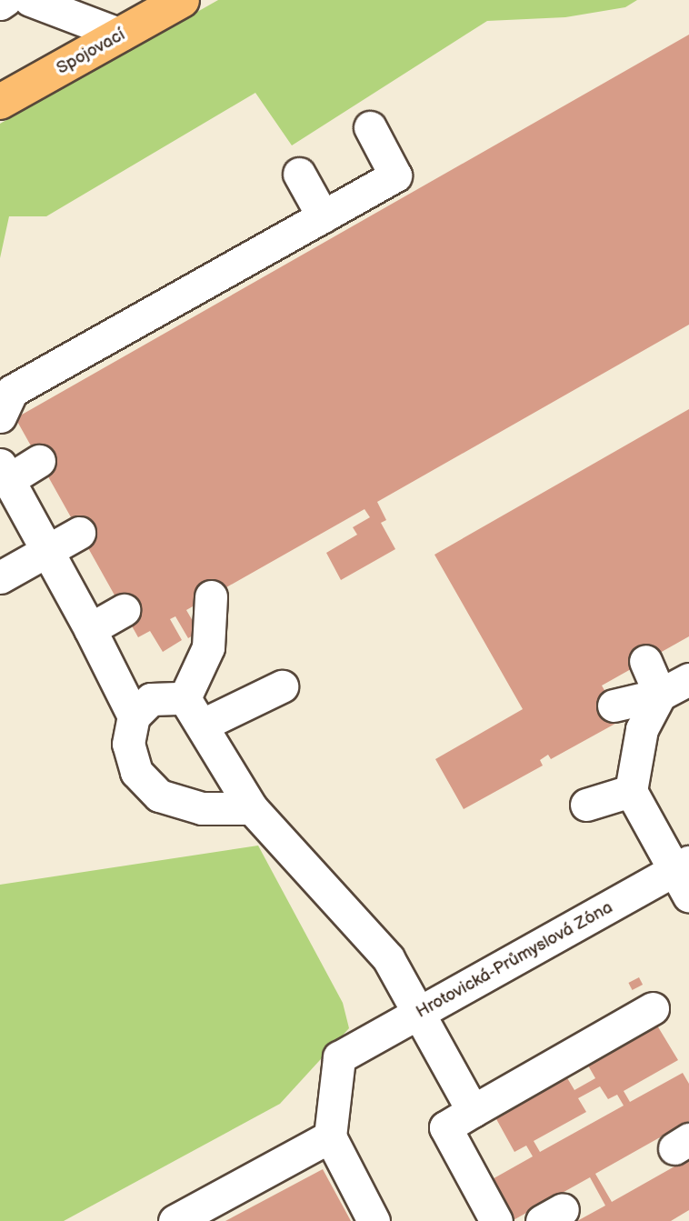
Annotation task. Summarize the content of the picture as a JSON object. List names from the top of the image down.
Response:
{
  "streets": {
    "main road": ["Spojovací"],
    "street": ["Hrotovická-Průmyslová Zóna"]
  }
}
